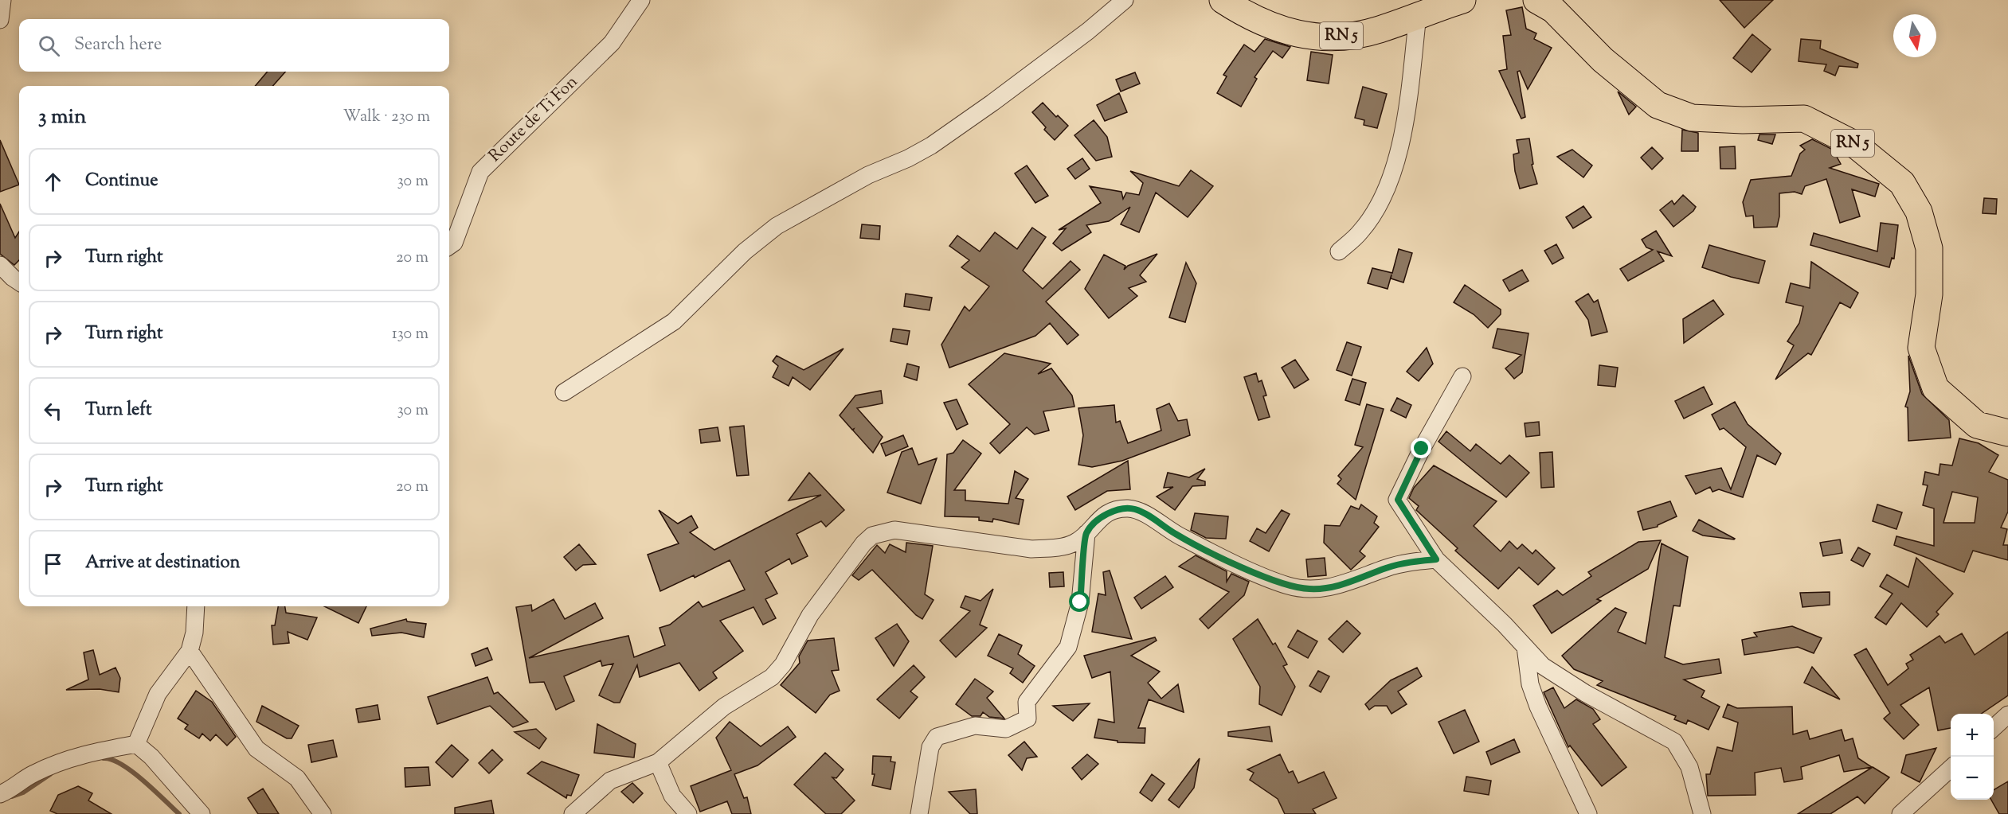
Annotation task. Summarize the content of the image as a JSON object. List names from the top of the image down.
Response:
{
  "streets": {
    "main road": ["RN 5"],
    "street": ["Route de Ti Fon"]
  },
  "north": "bottom",
  "page": {
    "search": "Search here",
    "heading": ["3 min", "Walk · 230 m"],
    "list": [
      ["Continue", "30 m"],
      ["Turn right", "20 m"],
      ["Turn right", "130 m"],
      ["Turn left", "30 m"],
      ["Turn right", "20 m"],
      "Arrive at destination"
    ],
    "map_buttons": ["+", "−"]
  }
}
